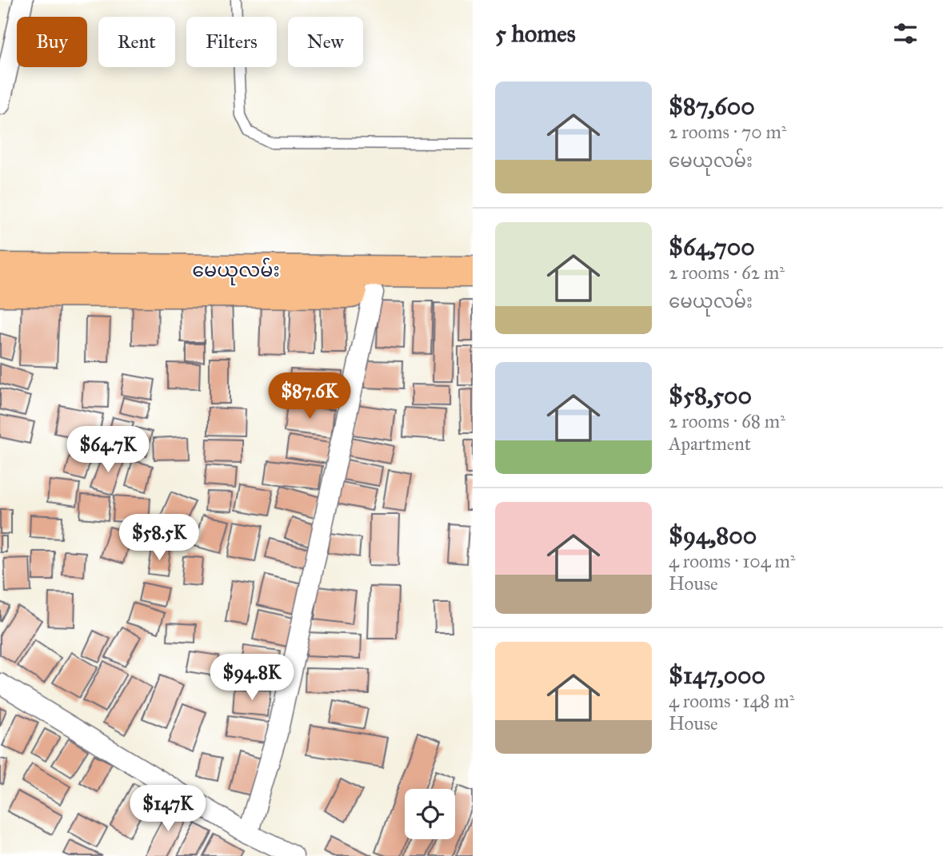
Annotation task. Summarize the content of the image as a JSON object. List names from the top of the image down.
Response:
{
  "streets": {
    "main road": ["မေယုလမ်း"]
  },
  "page": {
    "heading": "5 homes",
    "chip": [
      "Buy",
      "Rent",
      "Filters",
      "New"
    ],
    "list": [
      {
        "name": "$87,600",
        "note": "2 rooms · 70 m² · မေယုလမ်း"
      },
      {
        "name": "$64,700",
        "note": "2 rooms · 62 m² · မေယုလမ်း"
      },
      {
        "name": "$58,500",
        "note": "2 rooms · 68 m² · Apartment"
      },
      {
        "name": "$94,800",
        "note": "4 rooms · 104 m² · House"
      },
      {
        "name": "$147,000",
        "note": "4 rooms · 148 m² · House"
      }
    ],
    "price": [
      "$87.6K",
      "$64.7K",
      "$58.5K",
      "$94.8K",
      "$147K"
    ]
  }
}
